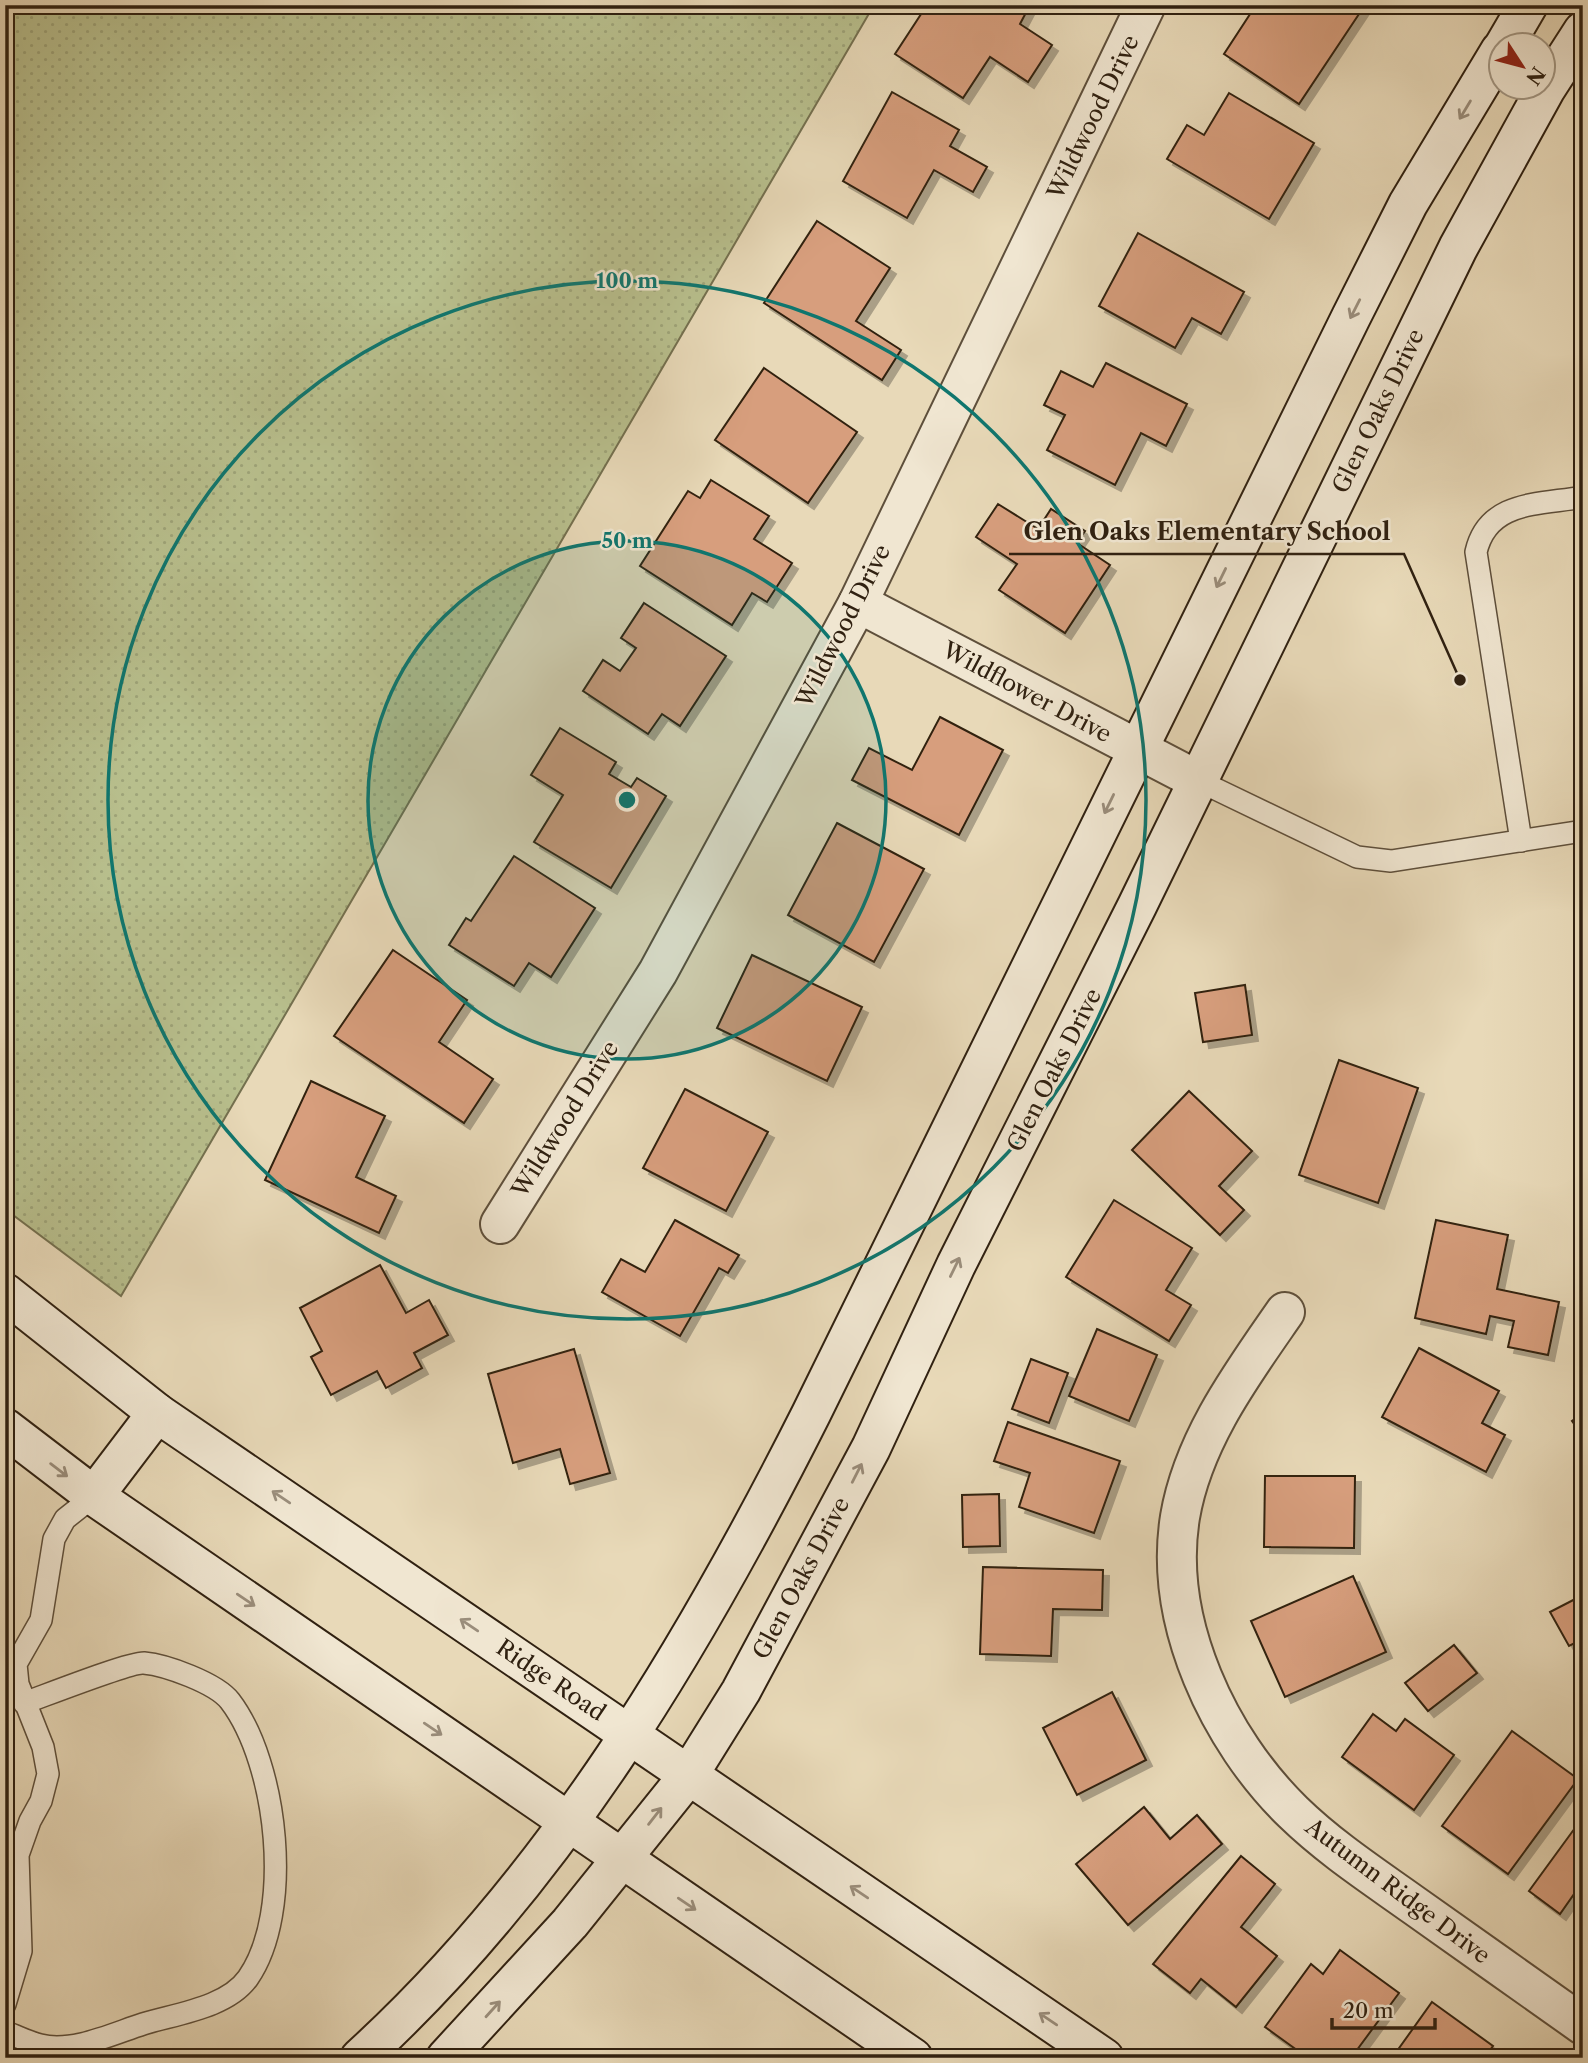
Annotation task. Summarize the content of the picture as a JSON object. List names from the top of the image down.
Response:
{
  "streets": {
    "street": [
      "Wildwood Drive",
      "Glen Oaks Drive",
      "Wildflower Drive",
      "Ridge Road",
      "Autumn Ridge Drive"
    ]
  },
  "crossings": [
    ["Wildwood Drive", "Wildflower Drive"],
    ["Glen Oaks Drive", "Wildflower Drive"],
    ["Glen Oaks Drive", "Ridge Road"]
  ],
  "places": ["Glen Oaks Elementary School"],
  "scale_bar": "20 m",
  "north": "bottom right",
  "rings": ["100 m", "50 m"]
}
